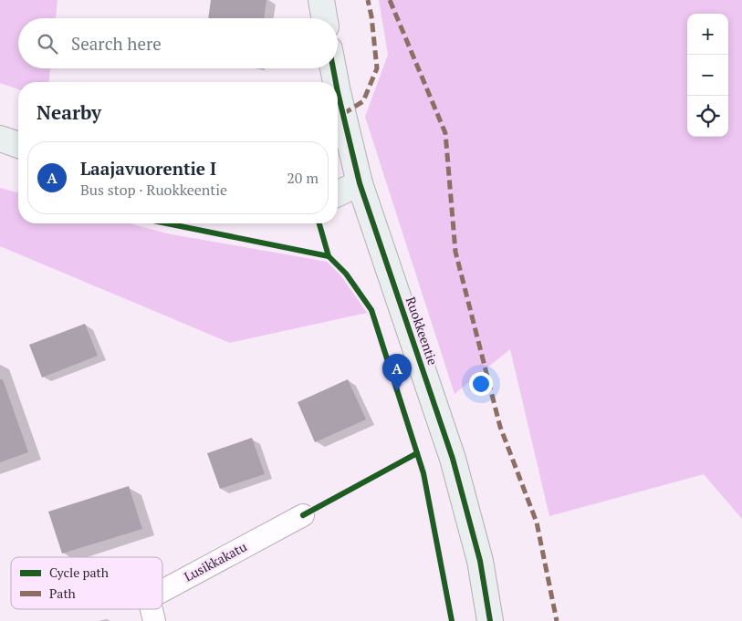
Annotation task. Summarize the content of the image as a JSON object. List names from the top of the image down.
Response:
{
  "streets": {
    "street": ["Ruokkeentie", "Lusikkakatu"]
  },
  "legend": ["Cycle path", "Path"],
  "page": {
    "map_buttons": ["+", "−"],
    "search": "Search here",
    "heading": "Nearby",
    "list": [
      {
        "mark": "A",
        "name": "Laajavuorentie I",
        "note": "Bus stop · Ruokkeentie",
        "value": "20 m"
      }
    ],
    "pins": "A"
  }
}
